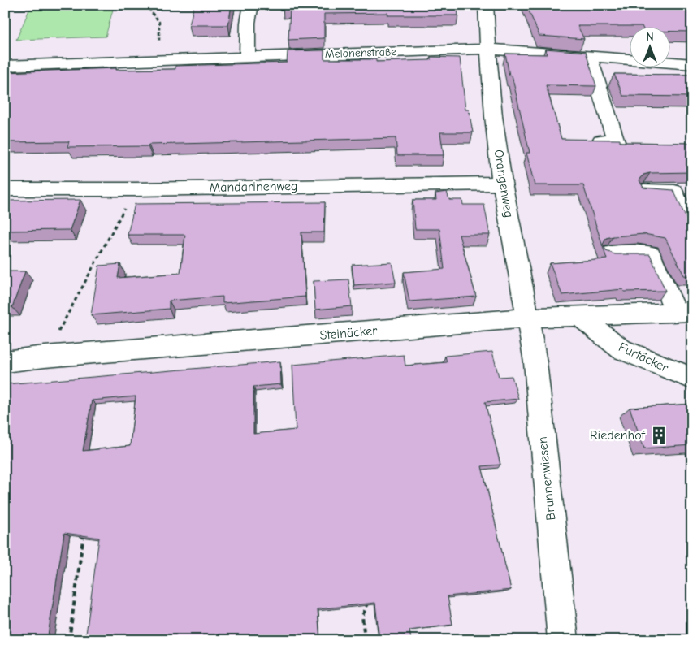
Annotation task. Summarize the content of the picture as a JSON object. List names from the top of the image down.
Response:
{
  "streets": {
    "street": [
      "Melonenstraße",
      "Orangenweg",
      "Mandarinenweg",
      "Steinäcker",
      "Furtäcker",
      "Brunnenwiesen"
    ]
  },
  "crossings": [
    ["Melonenstraße", "Orangenweg"],
    ["Orangenweg", "Mandarinenweg"],
    ["Orangenweg", "Steinäcker"],
    ["Orangenweg", "Brunnenwiesen"],
    ["Steinäcker", "Furtäcker"],
    ["Steinäcker", "Brunnenwiesen"]
  ],
  "places": {
    "building": ["Riedenhof"]
  },
  "north": "top"
}
